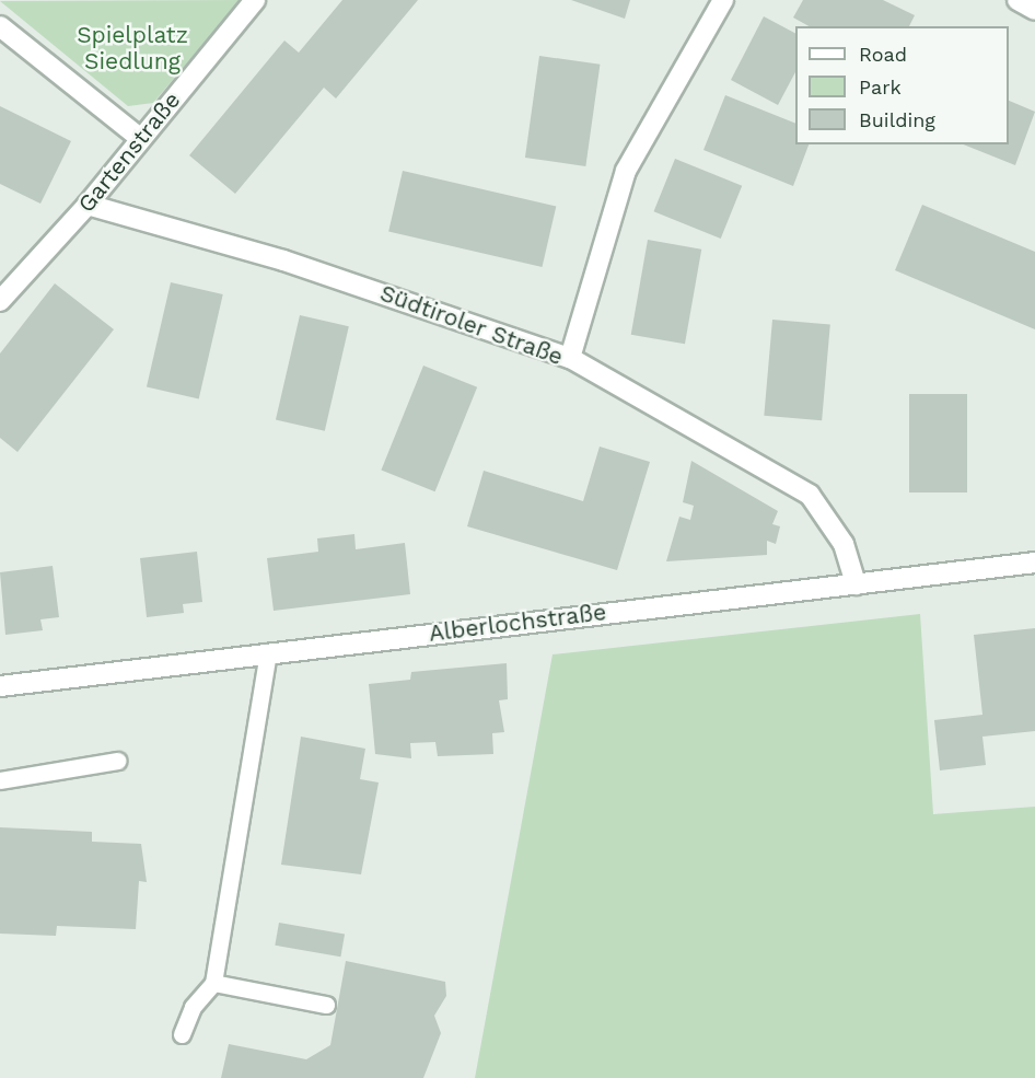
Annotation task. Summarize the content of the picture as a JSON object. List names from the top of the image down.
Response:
{
  "streets": {
    "street": ["Gartenstraße", "Südtiroler Straße", "Alberlochstraße"]
  },
  "crossings": [
    ["Gartenstraße", "Südtiroler Straße"],
    ["Südtiroler Straße", "Alberlochstraße"]
  ],
  "parks": ["Spielplatz Siedlung"],
  "legend": ["Road", "Park", "Building"]
}
